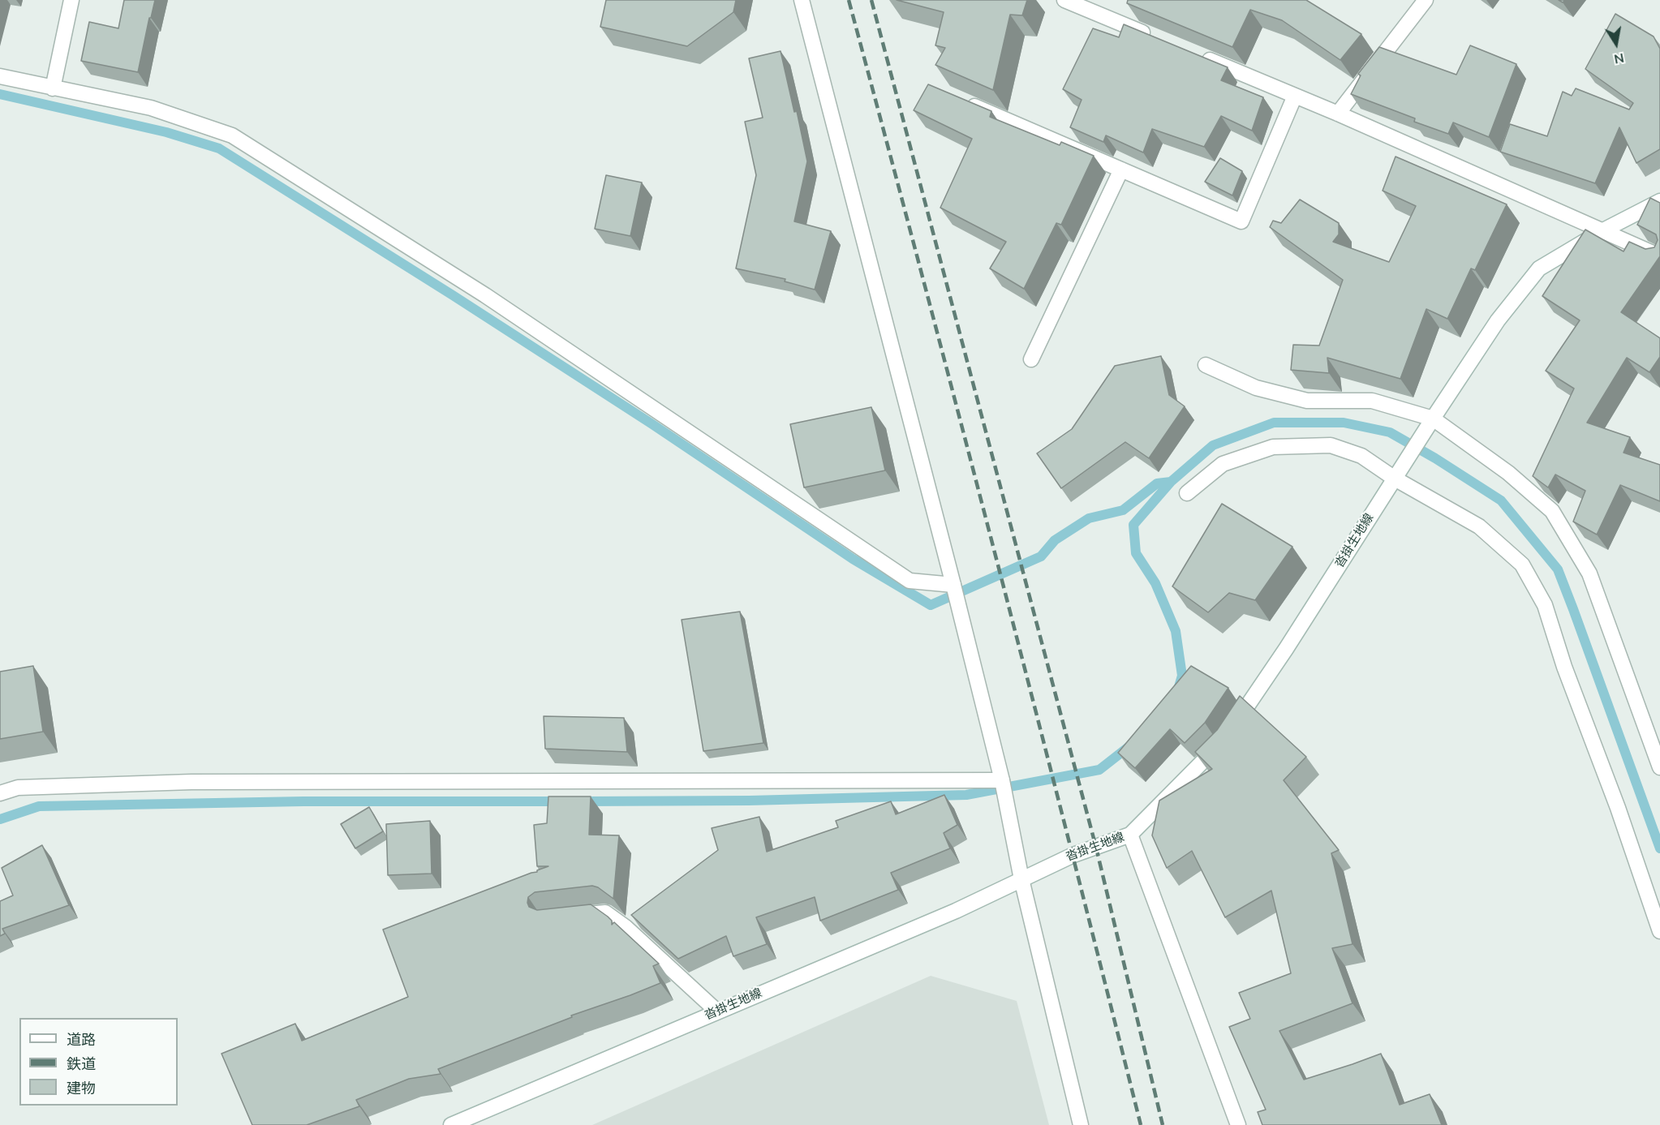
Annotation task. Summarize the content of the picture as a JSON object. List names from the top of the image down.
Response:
{
  "streets": {
    "street": ["沓掛生地線"]
  },
  "legend": ["道路", "鉄道", "建物"],
  "north": "bottom"
}
